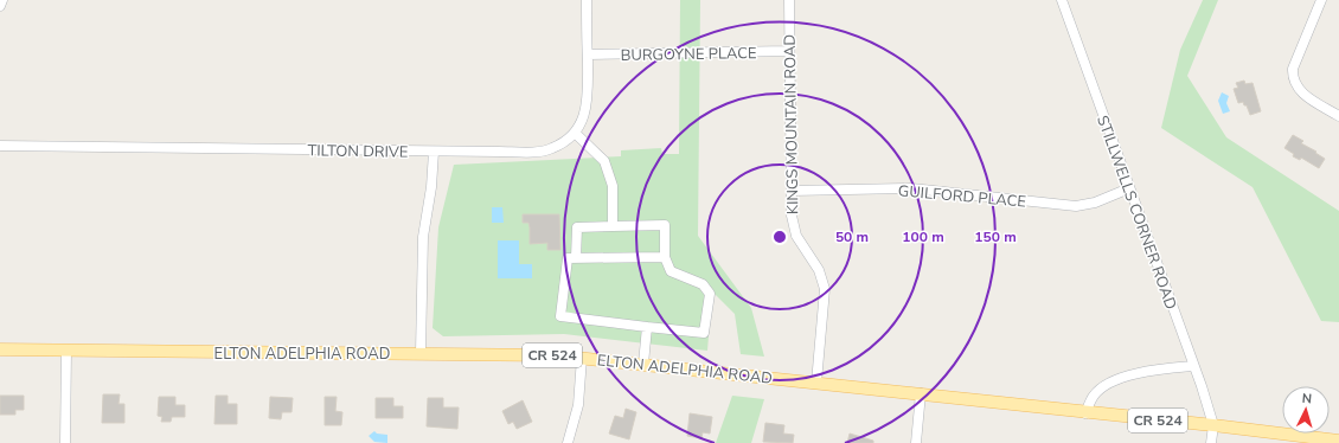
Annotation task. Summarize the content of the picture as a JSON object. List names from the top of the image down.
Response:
{
  "streets": {
    "main road": ["ELTON ADELPHIA ROAD", "CR 524"],
    "street": [
      "BURGOYNE PLACE",
      "KINGS MOUNTAIN ROAD",
      "TILTON DRIVE",
      "GUILFORD PLACE",
      "STILLWELLS CORNER ROAD"
    ]
  },
  "crossings": [
    ["BURGOYNE PLACE", "KINGS MOUNTAIN ROAD"],
    ["BURGOYNE PLACE", "TILTON DRIVE"],
    ["KINGS MOUNTAIN ROAD", "GUILFORD PLACE"],
    ["KINGS MOUNTAIN ROAD", "ELTON ADELPHIA ROAD"],
    ["GUILFORD PLACE", "STILLWELLS CORNER ROAD"],
    ["STILLWELLS CORNER ROAD", "ELTON ADELPHIA ROAD"]
  ],
  "north": "top",
  "rings": ["50 m", "100 m", "150 m"]
}
